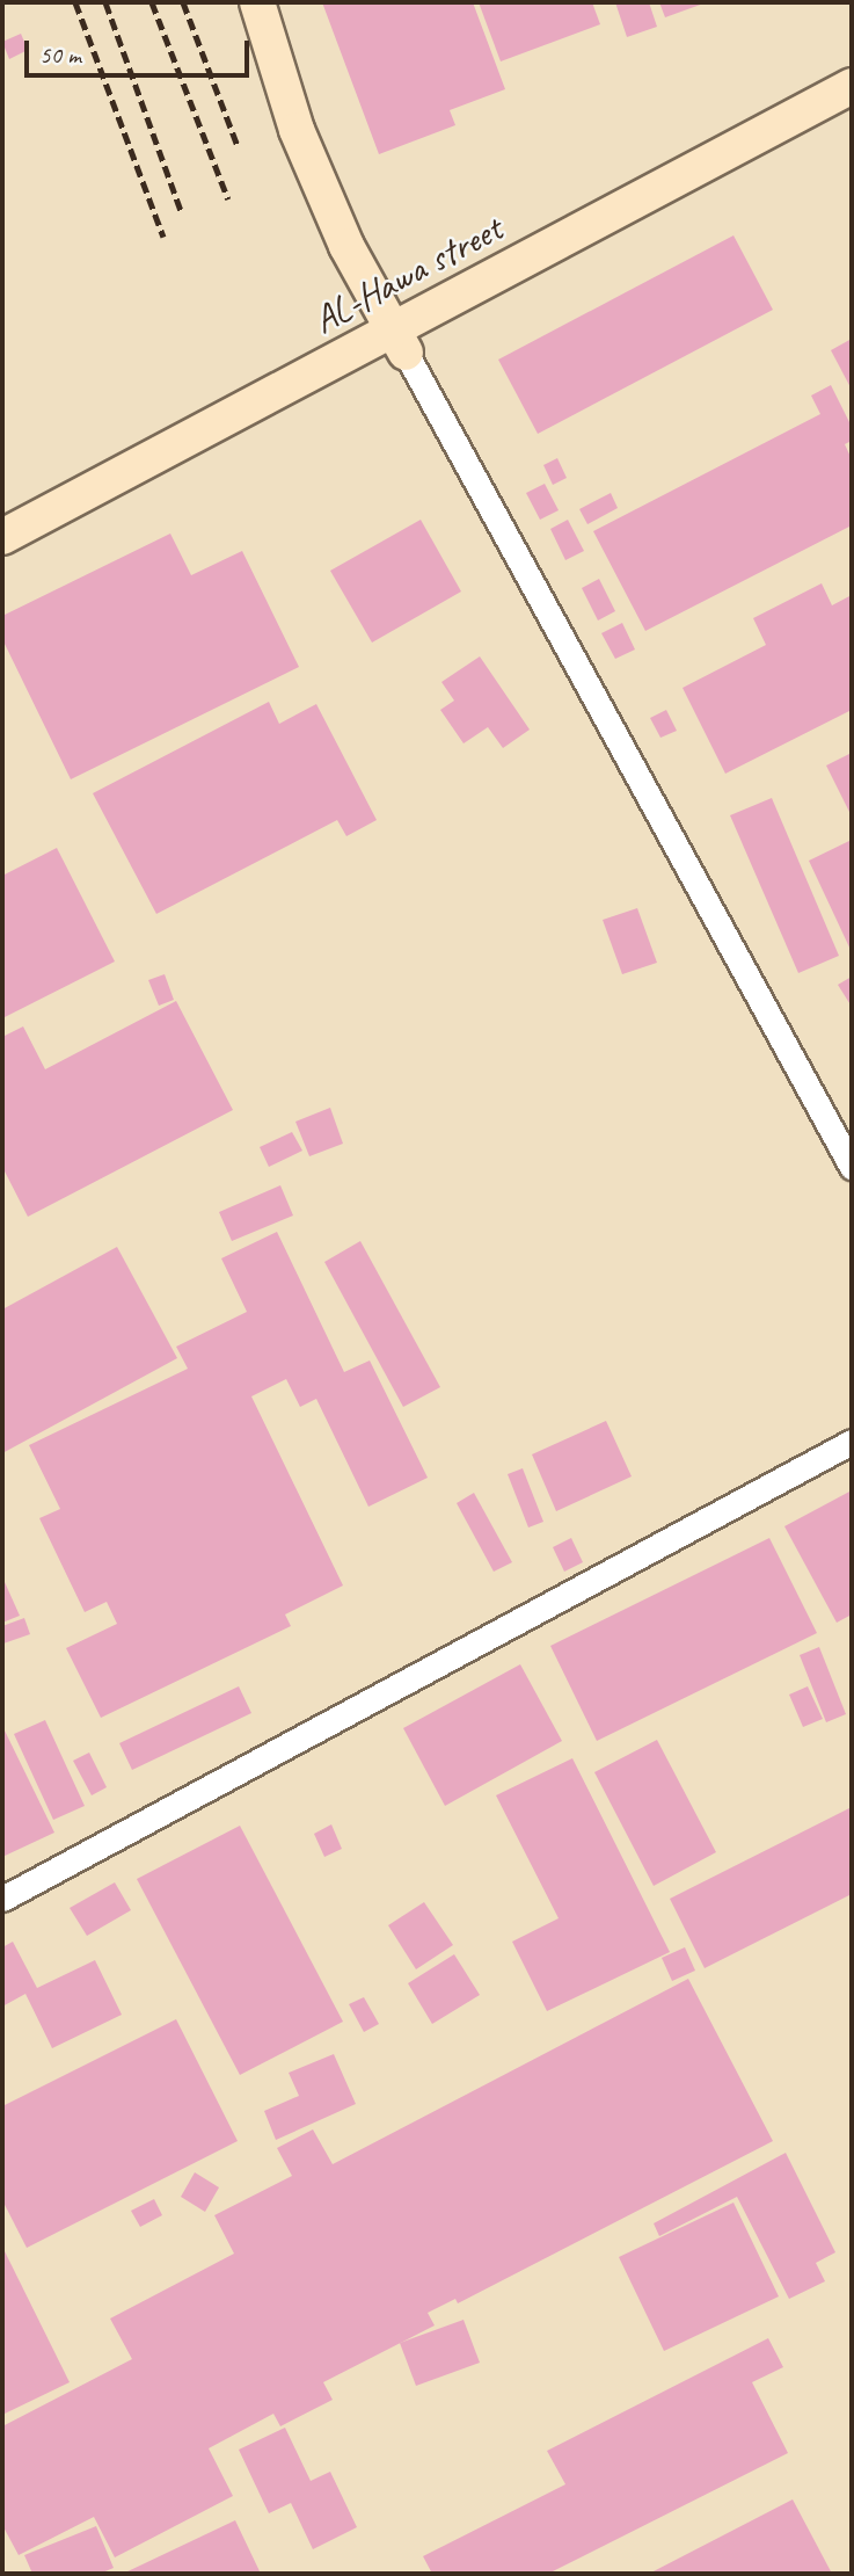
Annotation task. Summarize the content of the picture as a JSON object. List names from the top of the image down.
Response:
{
  "streets": {
    "street": ["AL-Hawa street"]
  },
  "scale_bar": "50 m"
}
